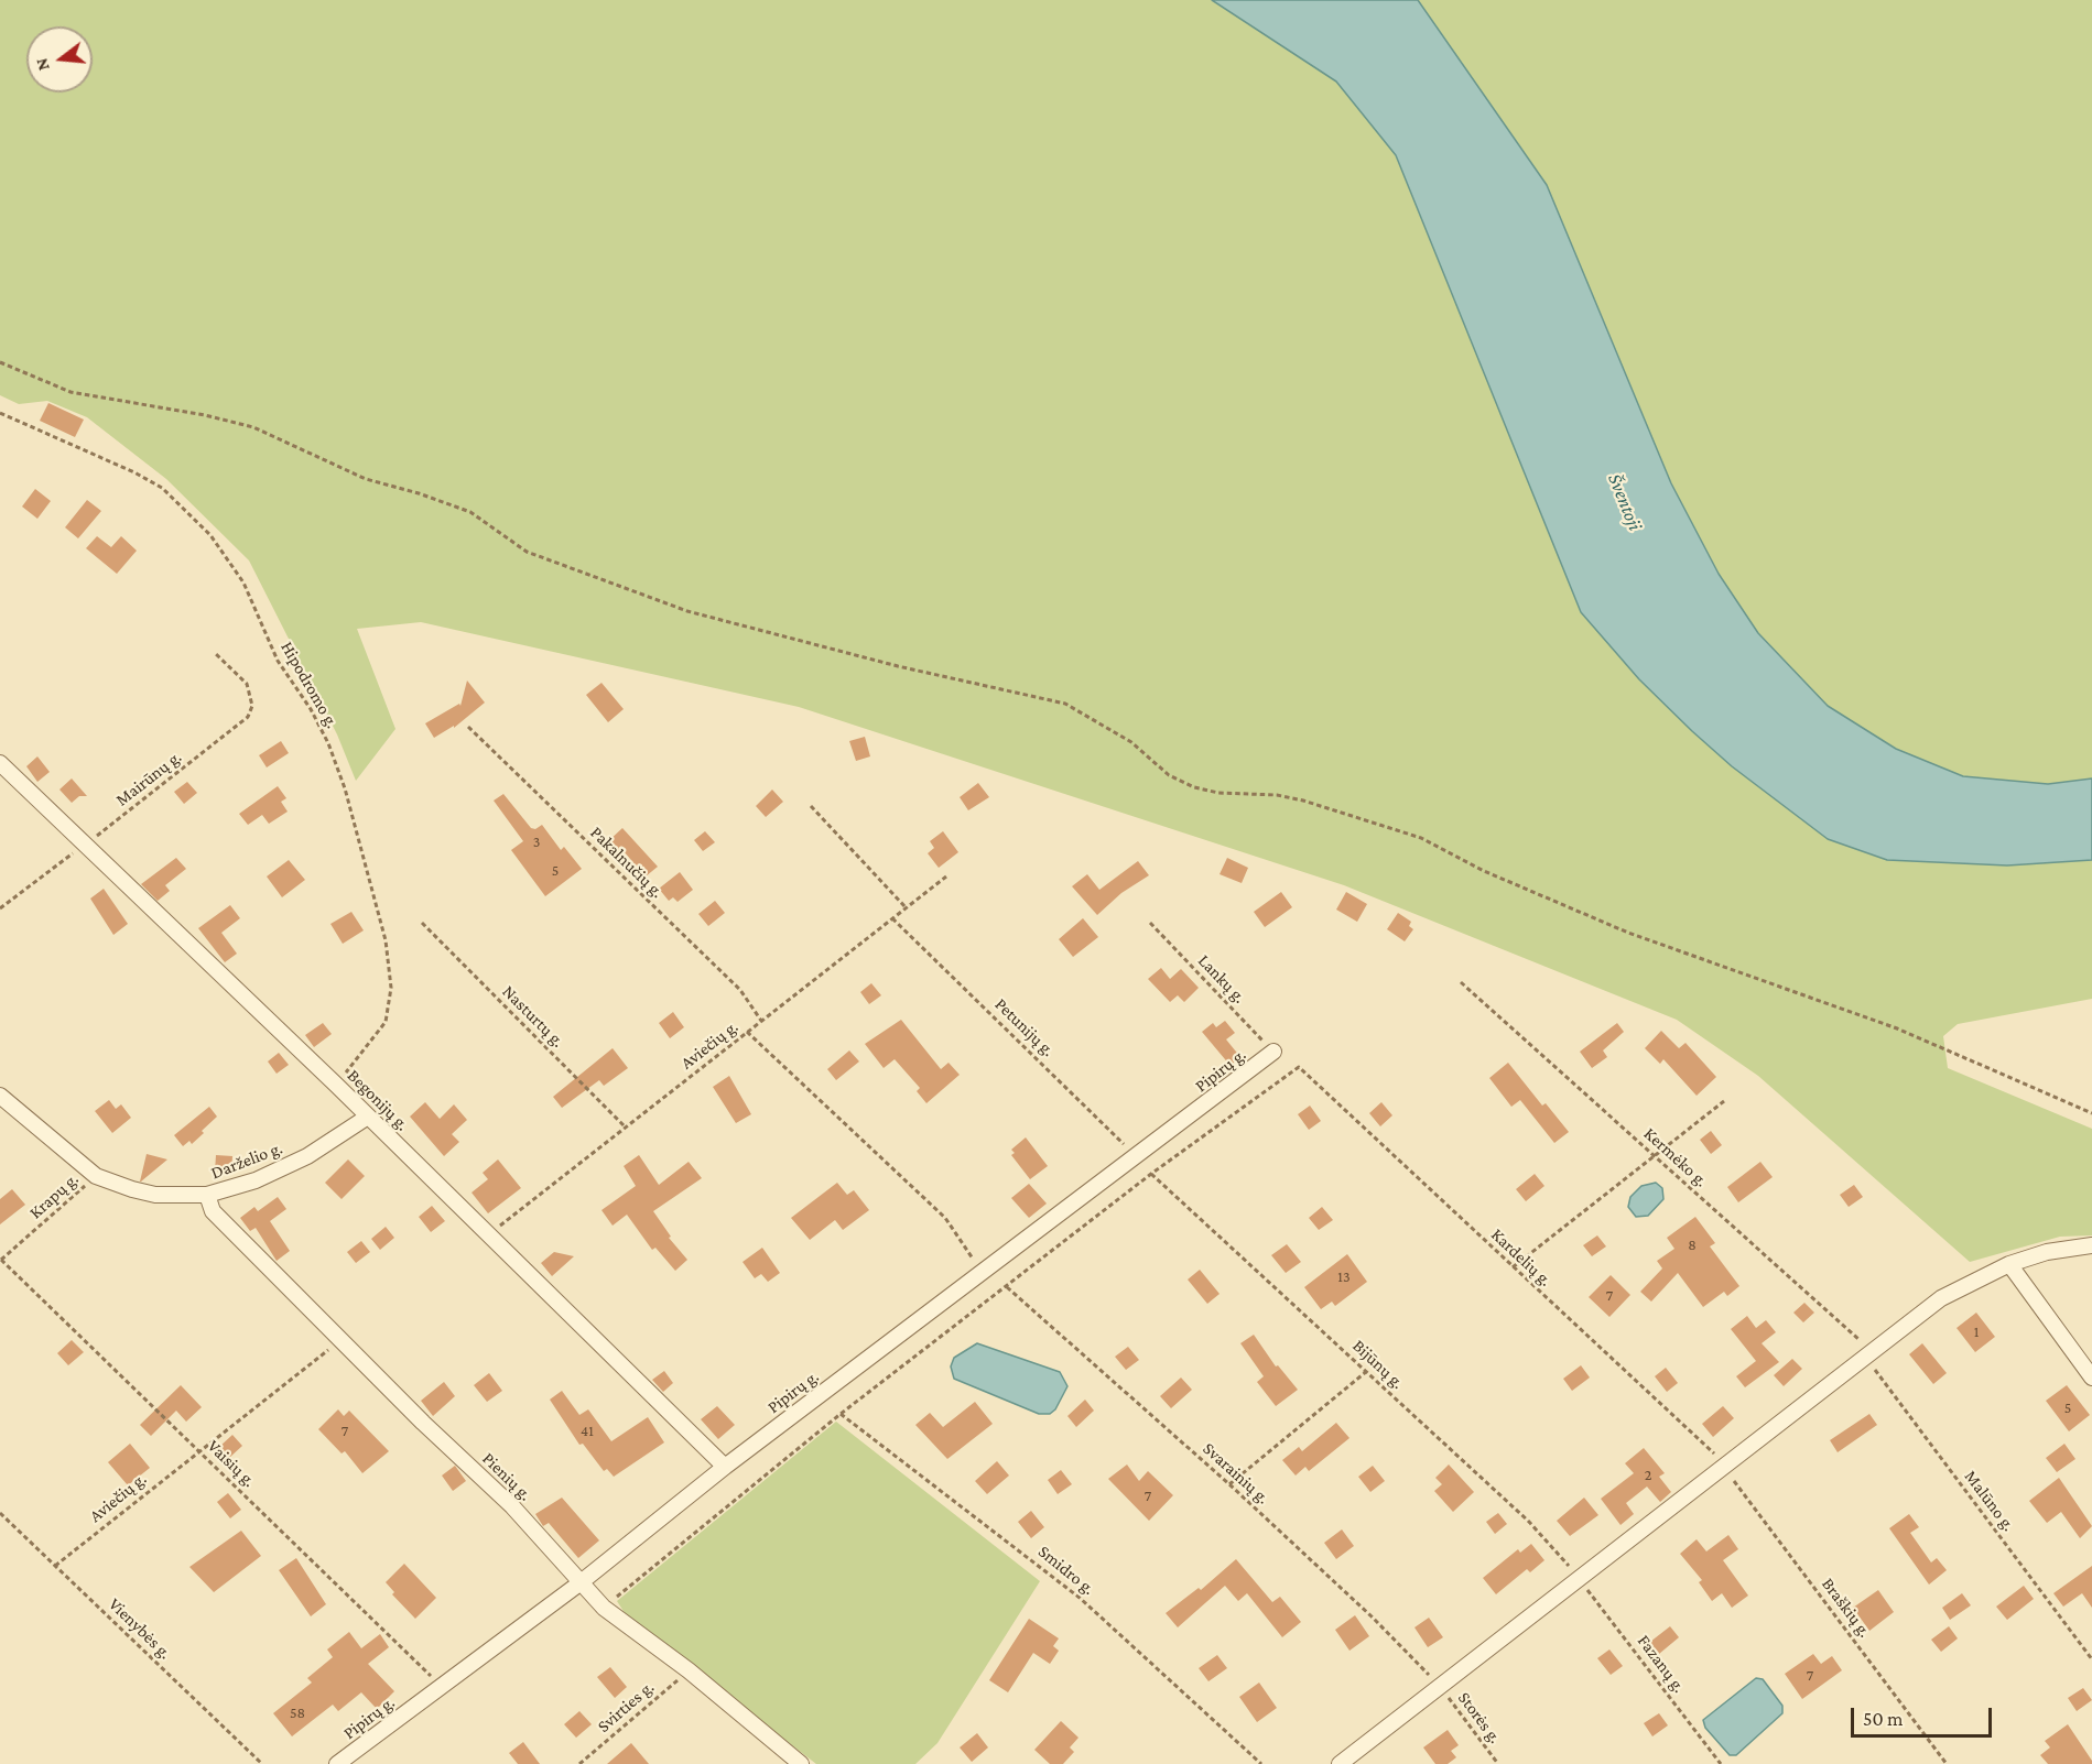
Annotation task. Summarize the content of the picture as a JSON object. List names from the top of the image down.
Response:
{
  "streets": {
    "street": [
      "Pipirų g.",
      "Begonijų g.",
      "Darželio g.",
      "Pienių g."
    ],
    "path": [
      "Hipodromo g.",
      "Mairūnų g.",
      "Pakalnučių g.",
      "Lankų g.",
      "Nasturtų g.",
      "Petunijų g.",
      "Aviečių g.",
      "Kermėko g.",
      "Krapų g.",
      "Kardelių g.",
      "Bijūnų g.",
      "Vaisių g.",
      "Svarainių g.",
      "Malūno g.",
      "Smidro g.",
      "Braškių g.",
      "Vienybės g.",
      "Fazanų g.",
      "Svirties g.",
      "Storės g."
    ]
  },
  "crossings": [
    ["Hipodromo g.", "Begonijų g."],
    ["Mairūnų g.", "Begonijų g."],
    ["Pakalnučių g.", "Aviečių g."],
    ["Lankų g.", "Pipirų g."],
    ["Nasturtų g.", "Aviečių g."],
    ["Petunijų g.", "Aviečių g."],
    ["Petunijų g.", "Pipirų g."],
    ["Aviečių g.", "Begonijų g."],
    ["Aviečių g.", "Vaisių g."],
    ["Aviečių g.", "Pienių g."],
    ["Aviečių g.", "Vienybės g."],
    ["Pipirų g.", "Begonijų g."],
    ["Pipirų g.", "Vaisių g."],
    ["Pipirų g.", "Pienių g."],
    ["Begonijų g.", "Darželio g."],
    ["Kermėko g.", "Malūno g."],
    ["Darželio g.", "Krapų g."],
    ["Darželio g.", "Pienių g."],
    ["Krapų g.", "Vaisių g."],
    ["Kardelių g.", "Bijūnų g."],
    ["Kardelių g.", "Braškių g."],
    ["Bijūnų g.", "Fazanų g."],
    ["Svarainių g.", "Storės g."],
    ["Pienių g.", "Svirties g."]
  ],
  "water": ["Šventoji"],
  "house_numbers": [
    "3",
    "5",
    "8",
    "13",
    "7",
    "1",
    "5",
    "7",
    "41",
    "2",
    "7",
    "7",
    "58"
  ],
  "scale_bar": "50 m",
  "north": "left"
}
